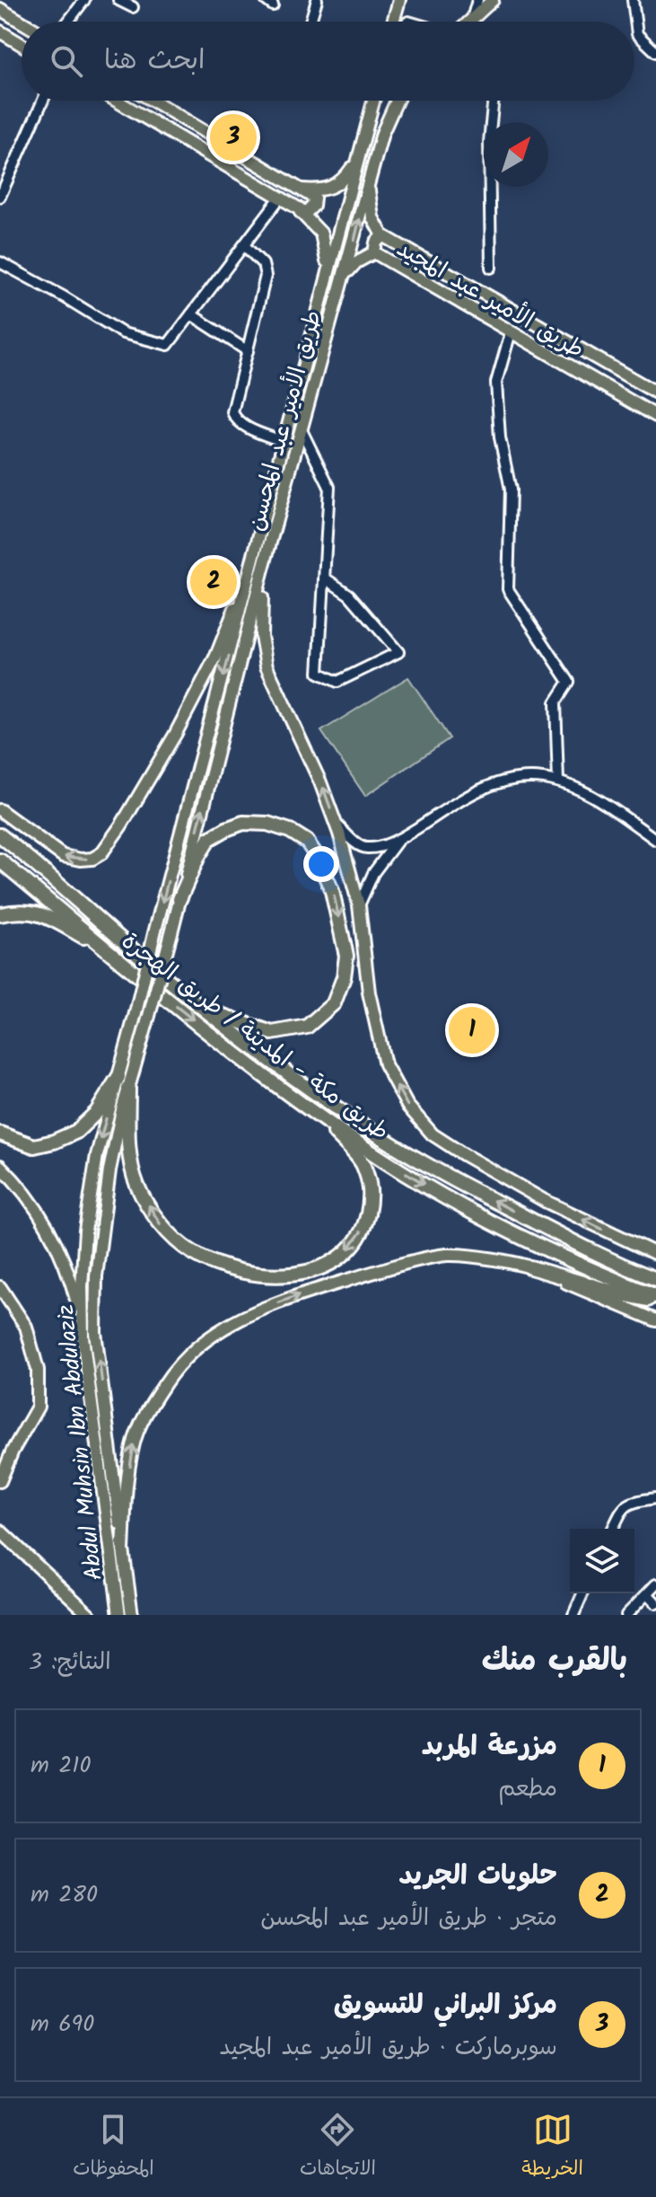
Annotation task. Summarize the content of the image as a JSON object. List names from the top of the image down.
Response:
{
  "streets": {
    "highway": ["طريق مكة - المدينة / طريق الهجرة"],
    "main road": ["طريق الأمير عبد المجيد", "طريق الأمير عبد المحسن", "Abdul Muhsin Ibn Abdulaziz"]
  },
  "crossings": [
    ["طريق الأمير عبد المحسن", "Abdul Muhsin Ibn Abdulaziz"]
  ],
  "north": "top right",
  "page": {
    "search": "ابحث هنا",
    "pins": ["3", "2", "1"],
    "heading": ["بالقرب منك", "النتائج: 3"],
    "list": [
      {
        "mark": "1",
        "name": "مزرعة المربد",
        "note": "مطعم",
        "value": "210 m"
      },
      {
        "mark": "2",
        "name": "حلويات الجريد",
        "note": "متجر · طريق الأمير عبد المحسن",
        "value": "280 m"
      },
      {
        "mark": "3",
        "name": "مركز البراني للتسويق",
        "note": "سوبرماركت · طريق الأمير عبد المجيد",
        "value": "690 m"
      }
    ],
    "nav": ["الخريطة", "الاتجاهات", "المحفوظات"]
  }
}
